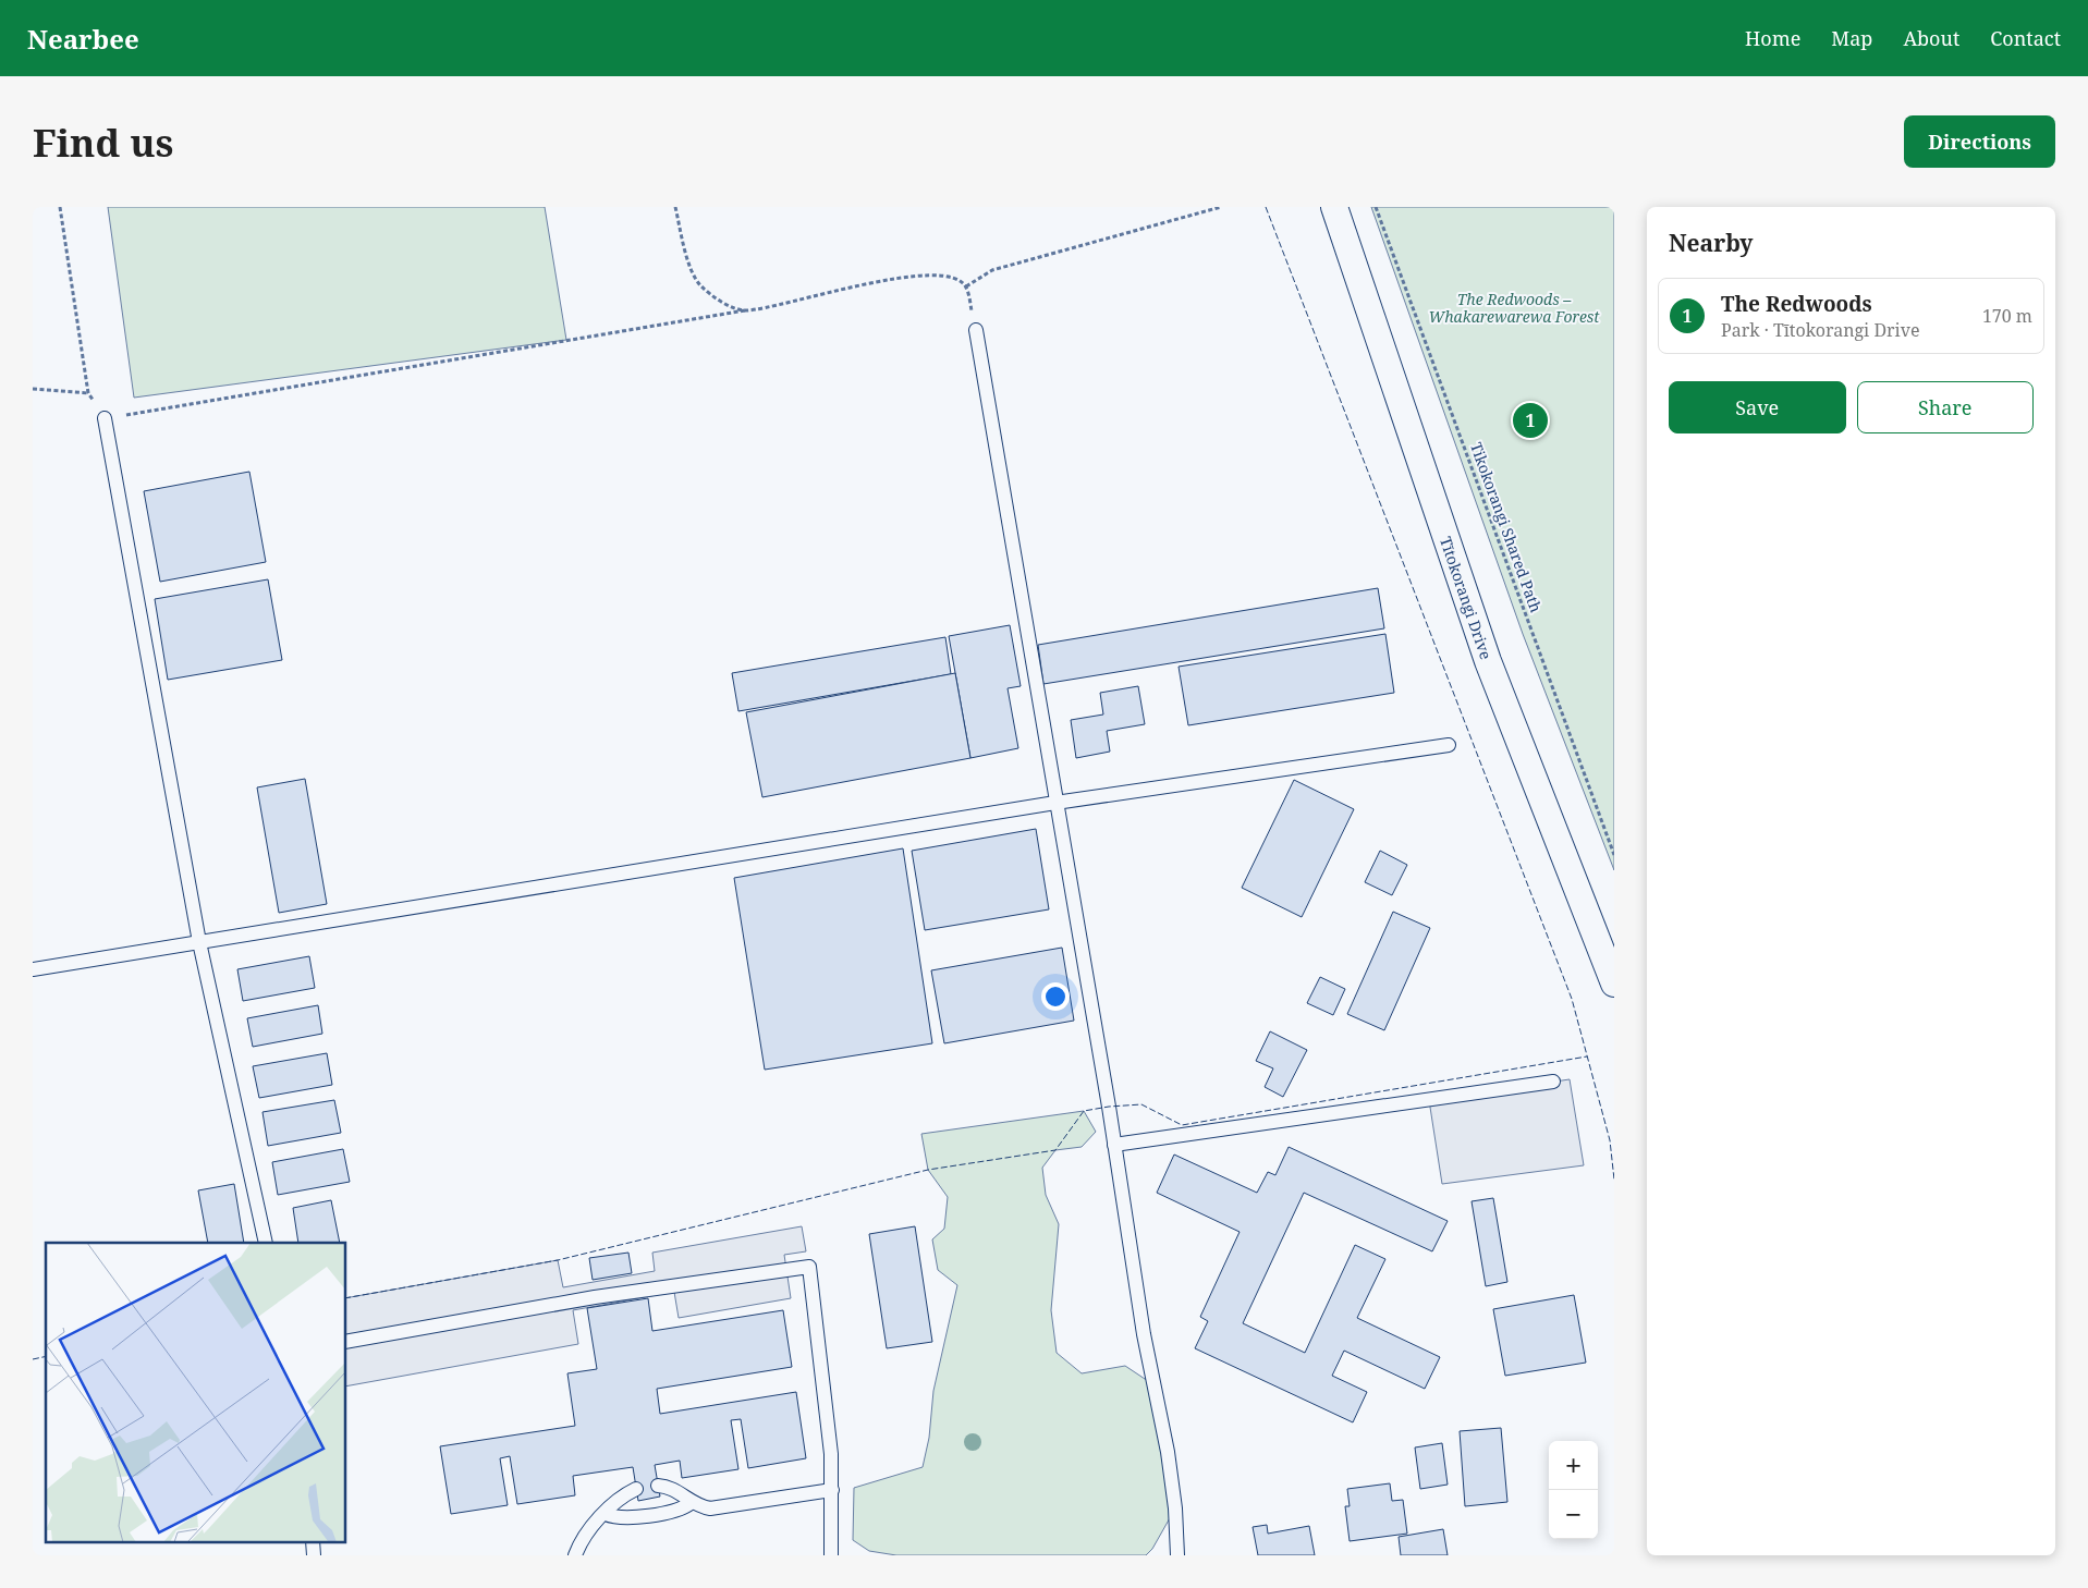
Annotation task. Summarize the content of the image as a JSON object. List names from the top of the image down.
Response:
{
  "streets": {
    "street": ["Tītokorangi Drive"],
    "path": ["Tikokorangi Shared Path"]
  },
  "parks": ["The Redwoods – Whakarewarewa Forest"],
  "page": {
    "header": "Nearbee",
    "nav": [
      "Home",
      "Map",
      "About",
      "Contact"
    ],
    "buttons": [
      "Directions",
      ["Save", "Share"]
    ],
    "title": "Find us",
    "heading": "Nearby",
    "list": [
      {
        "mark": "1",
        "name": "The Redwoods",
        "note": "Park · Tītokorangi Drive",
        "value": "170 m"
      }
    ],
    "pins": "1",
    "map_buttons": ["+", "−"]
  }
}
